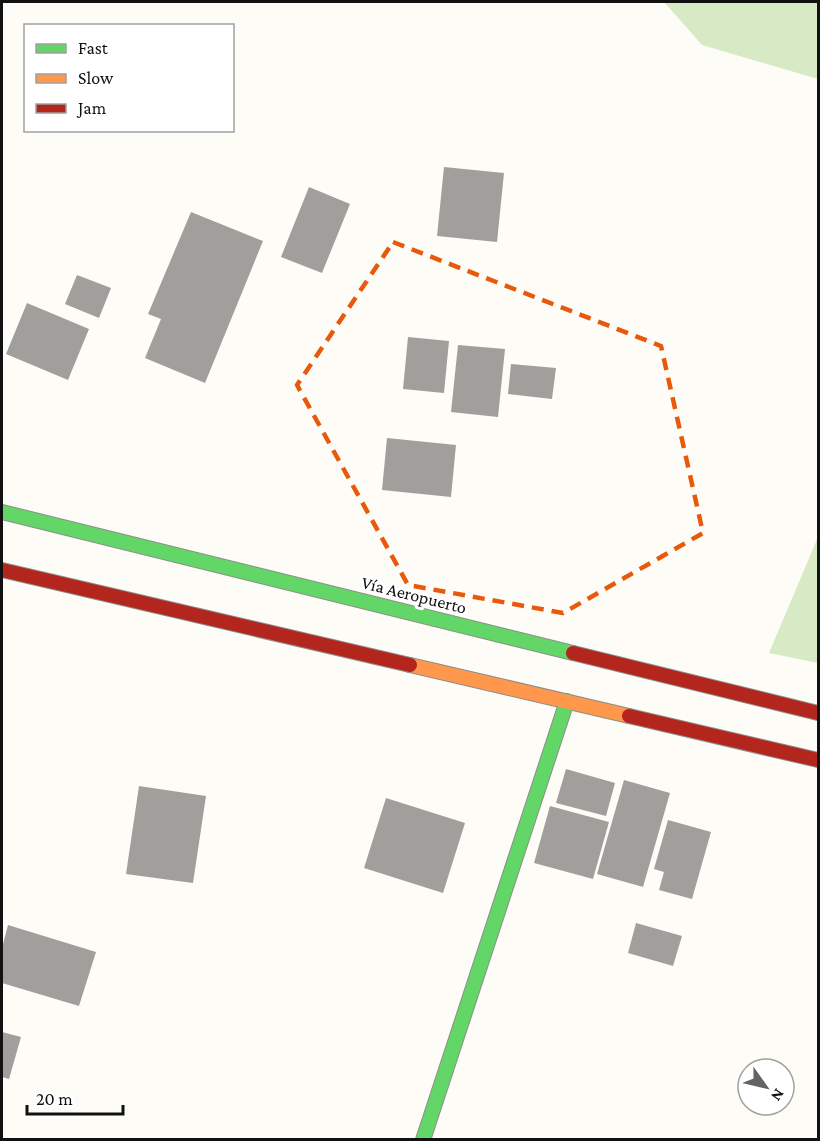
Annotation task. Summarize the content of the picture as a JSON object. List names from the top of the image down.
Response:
{
  "streets": {
    "street": ["Vía Aeropuerto"]
  },
  "legend": ["Fast", "Slow", "Jam"],
  "scale_bar": "20 m",
  "north": "bottom right"
}
